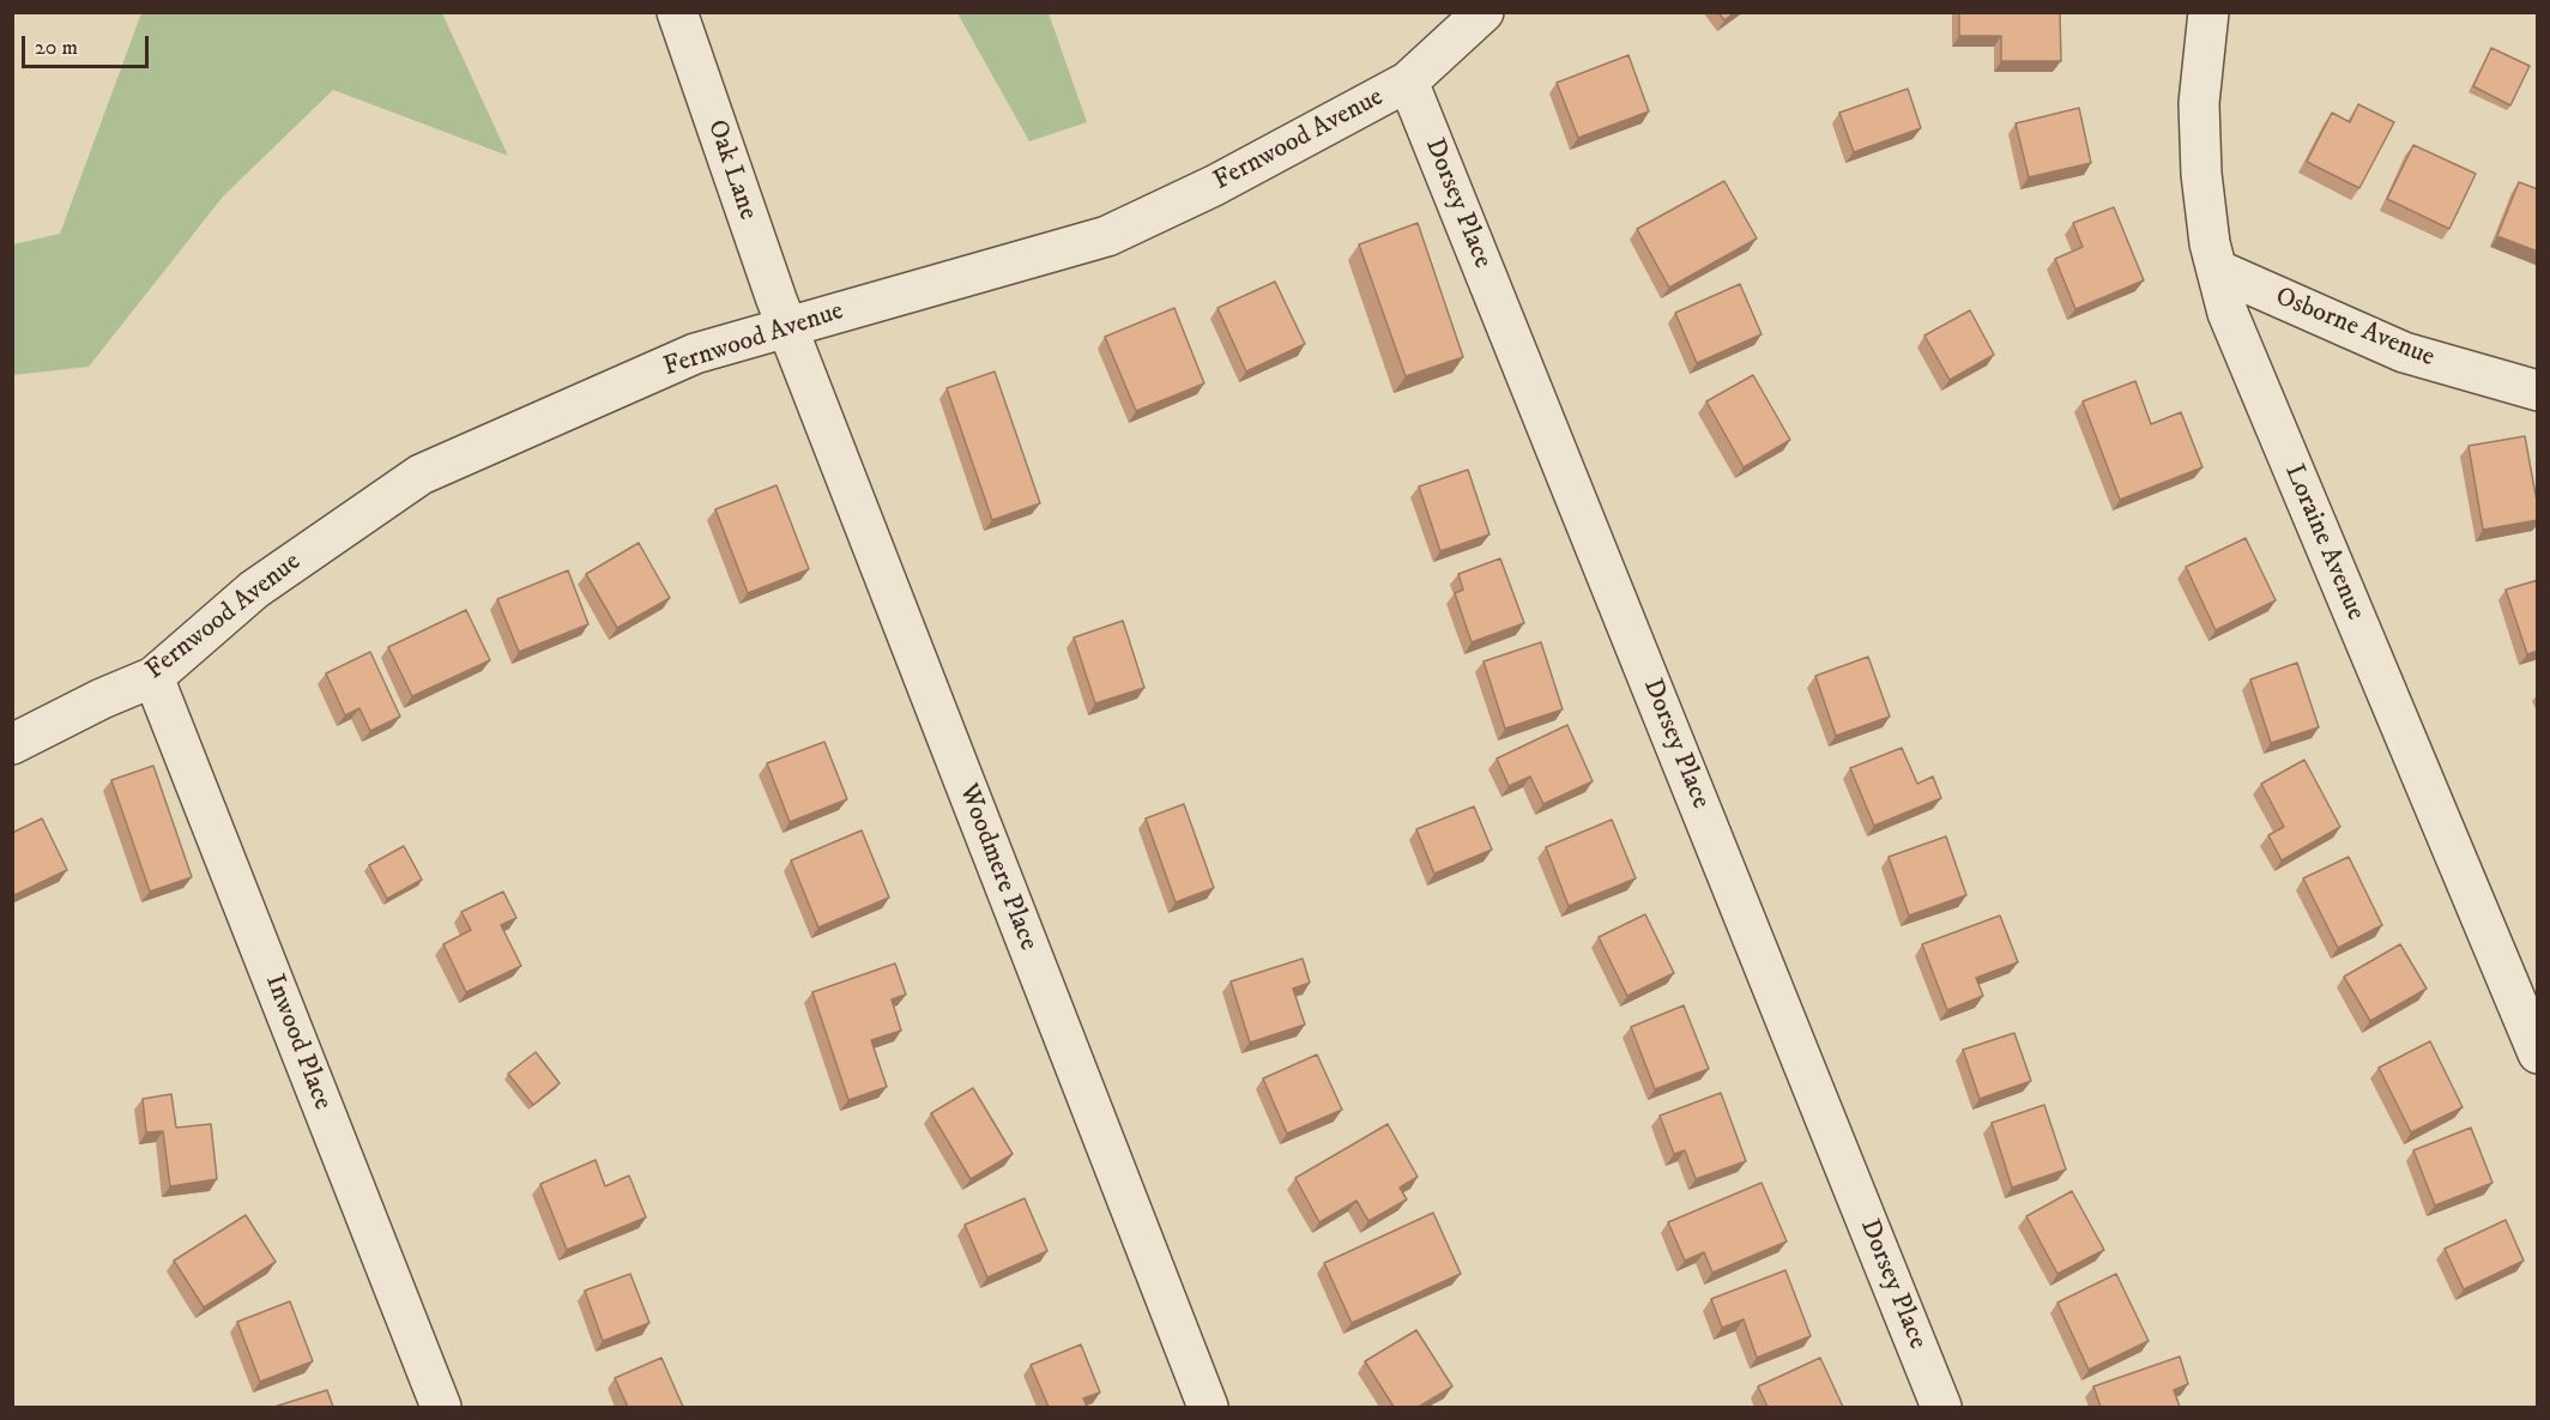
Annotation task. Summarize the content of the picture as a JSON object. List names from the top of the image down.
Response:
{
  "streets": {
    "street": [
      "Fernwood Avenue",
      "Oak Lane",
      "Dorsey Place",
      "Osborne Avenue",
      "Loraine Avenue",
      "Woodmere Place",
      "Inwood Place"
    ]
  },
  "crossings": [
    ["Fernwood Avenue", "Oak Lane"],
    ["Fernwood Avenue", "Dorsey Place"],
    ["Fernwood Avenue", "Woodmere Place"],
    ["Fernwood Avenue", "Inwood Place"],
    ["Oak Lane", "Woodmere Place"],
    ["Osborne Avenue", "Loraine Avenue"]
  ],
  "scale_bar": "20 m"
}
